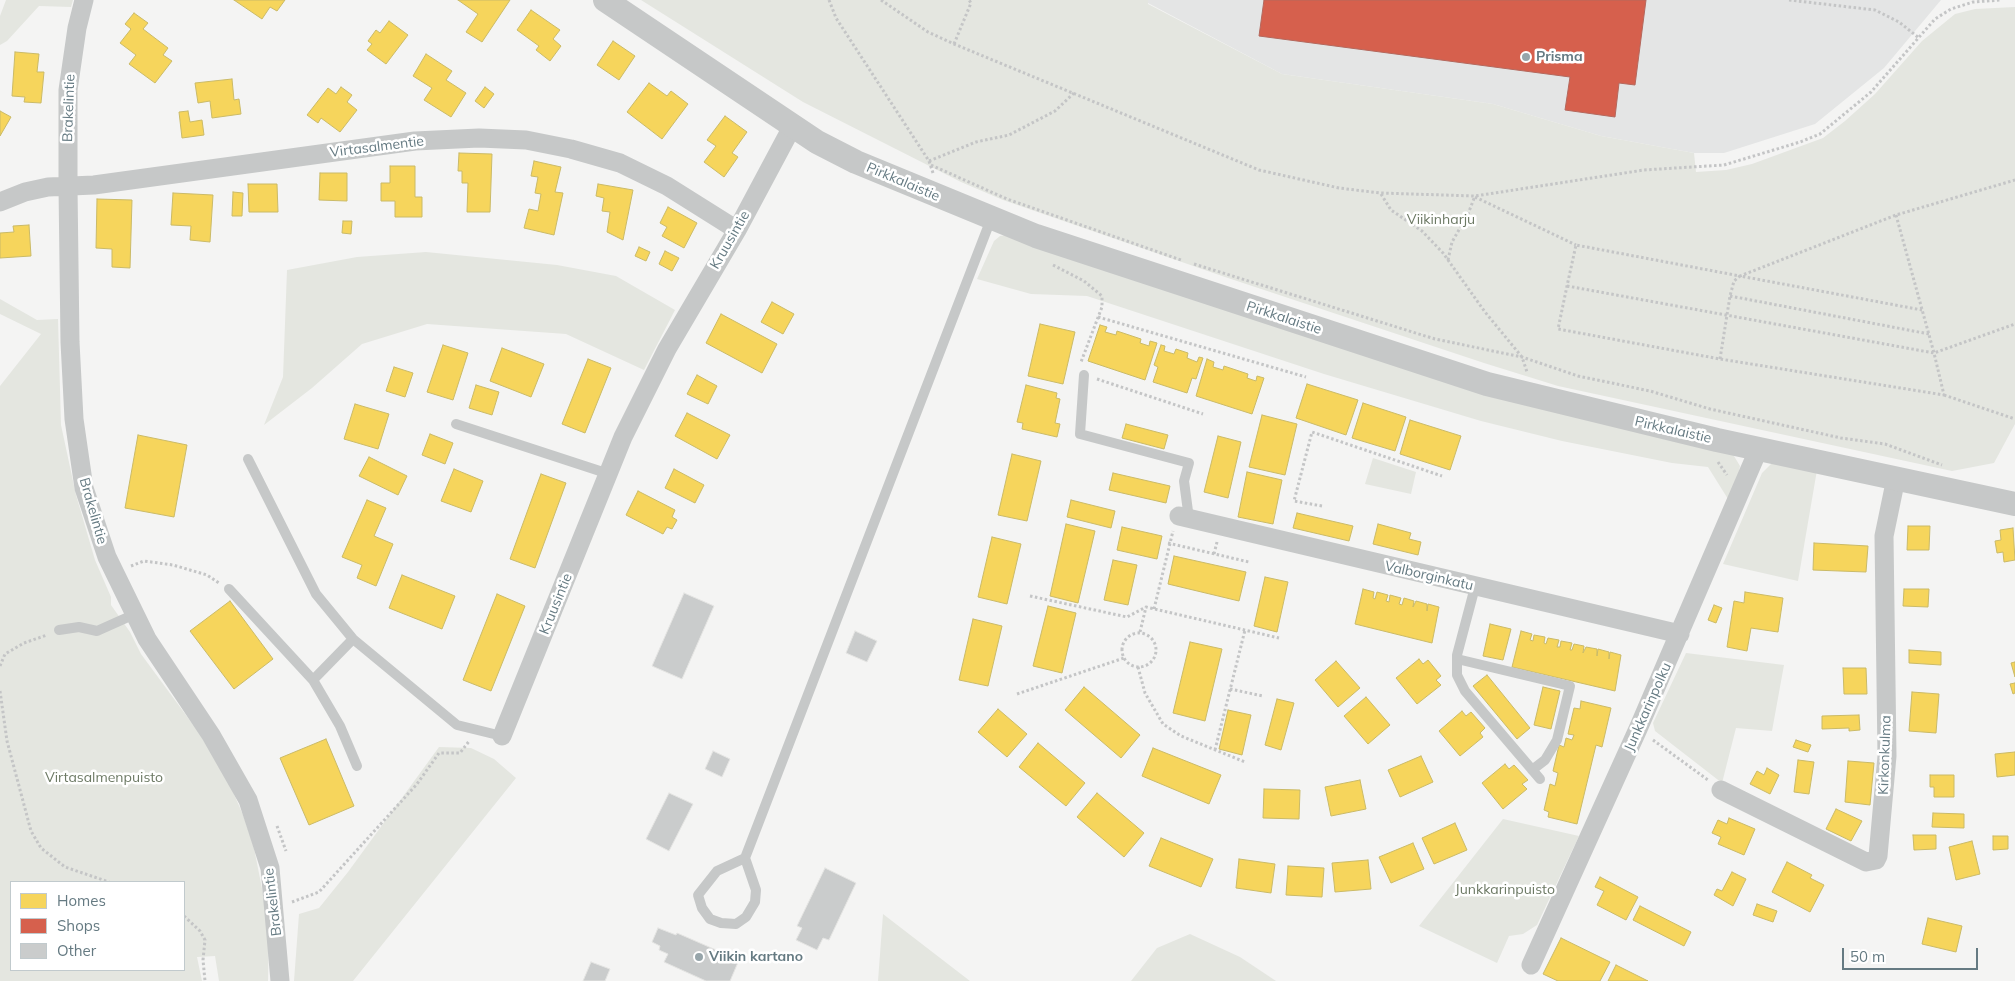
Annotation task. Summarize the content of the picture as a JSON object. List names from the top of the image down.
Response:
{
  "streets": {
    "street": [
      "Brakelintie",
      "Virtasalmentie",
      "Pirkkalaistie",
      "Kruusintie",
      "Valborginkatu",
      "Junkkarinpolku",
      "Kirkonkulma"
    ]
  },
  "crossings": [
    ["Brakelintie", "Virtasalmentie"],
    ["Virtasalmentie", "Kruusintie"],
    ["Pirkkalaistie", "Kruusintie"],
    ["Pirkkalaistie", "Junkkarinpolku"],
    ["Pirkkalaistie", "Kirkonkulma"],
    ["Valborginkatu", "Junkkarinpolku"]
  ],
  "parks": ["Viikinharju", "Virtasalmenpuisto", "Junkkarinpuisto"],
  "places": ["Prisma", "Viikin kartano"],
  "legend": ["Homes", "Shops", "Other"],
  "scale_bar": "50 m"
}
